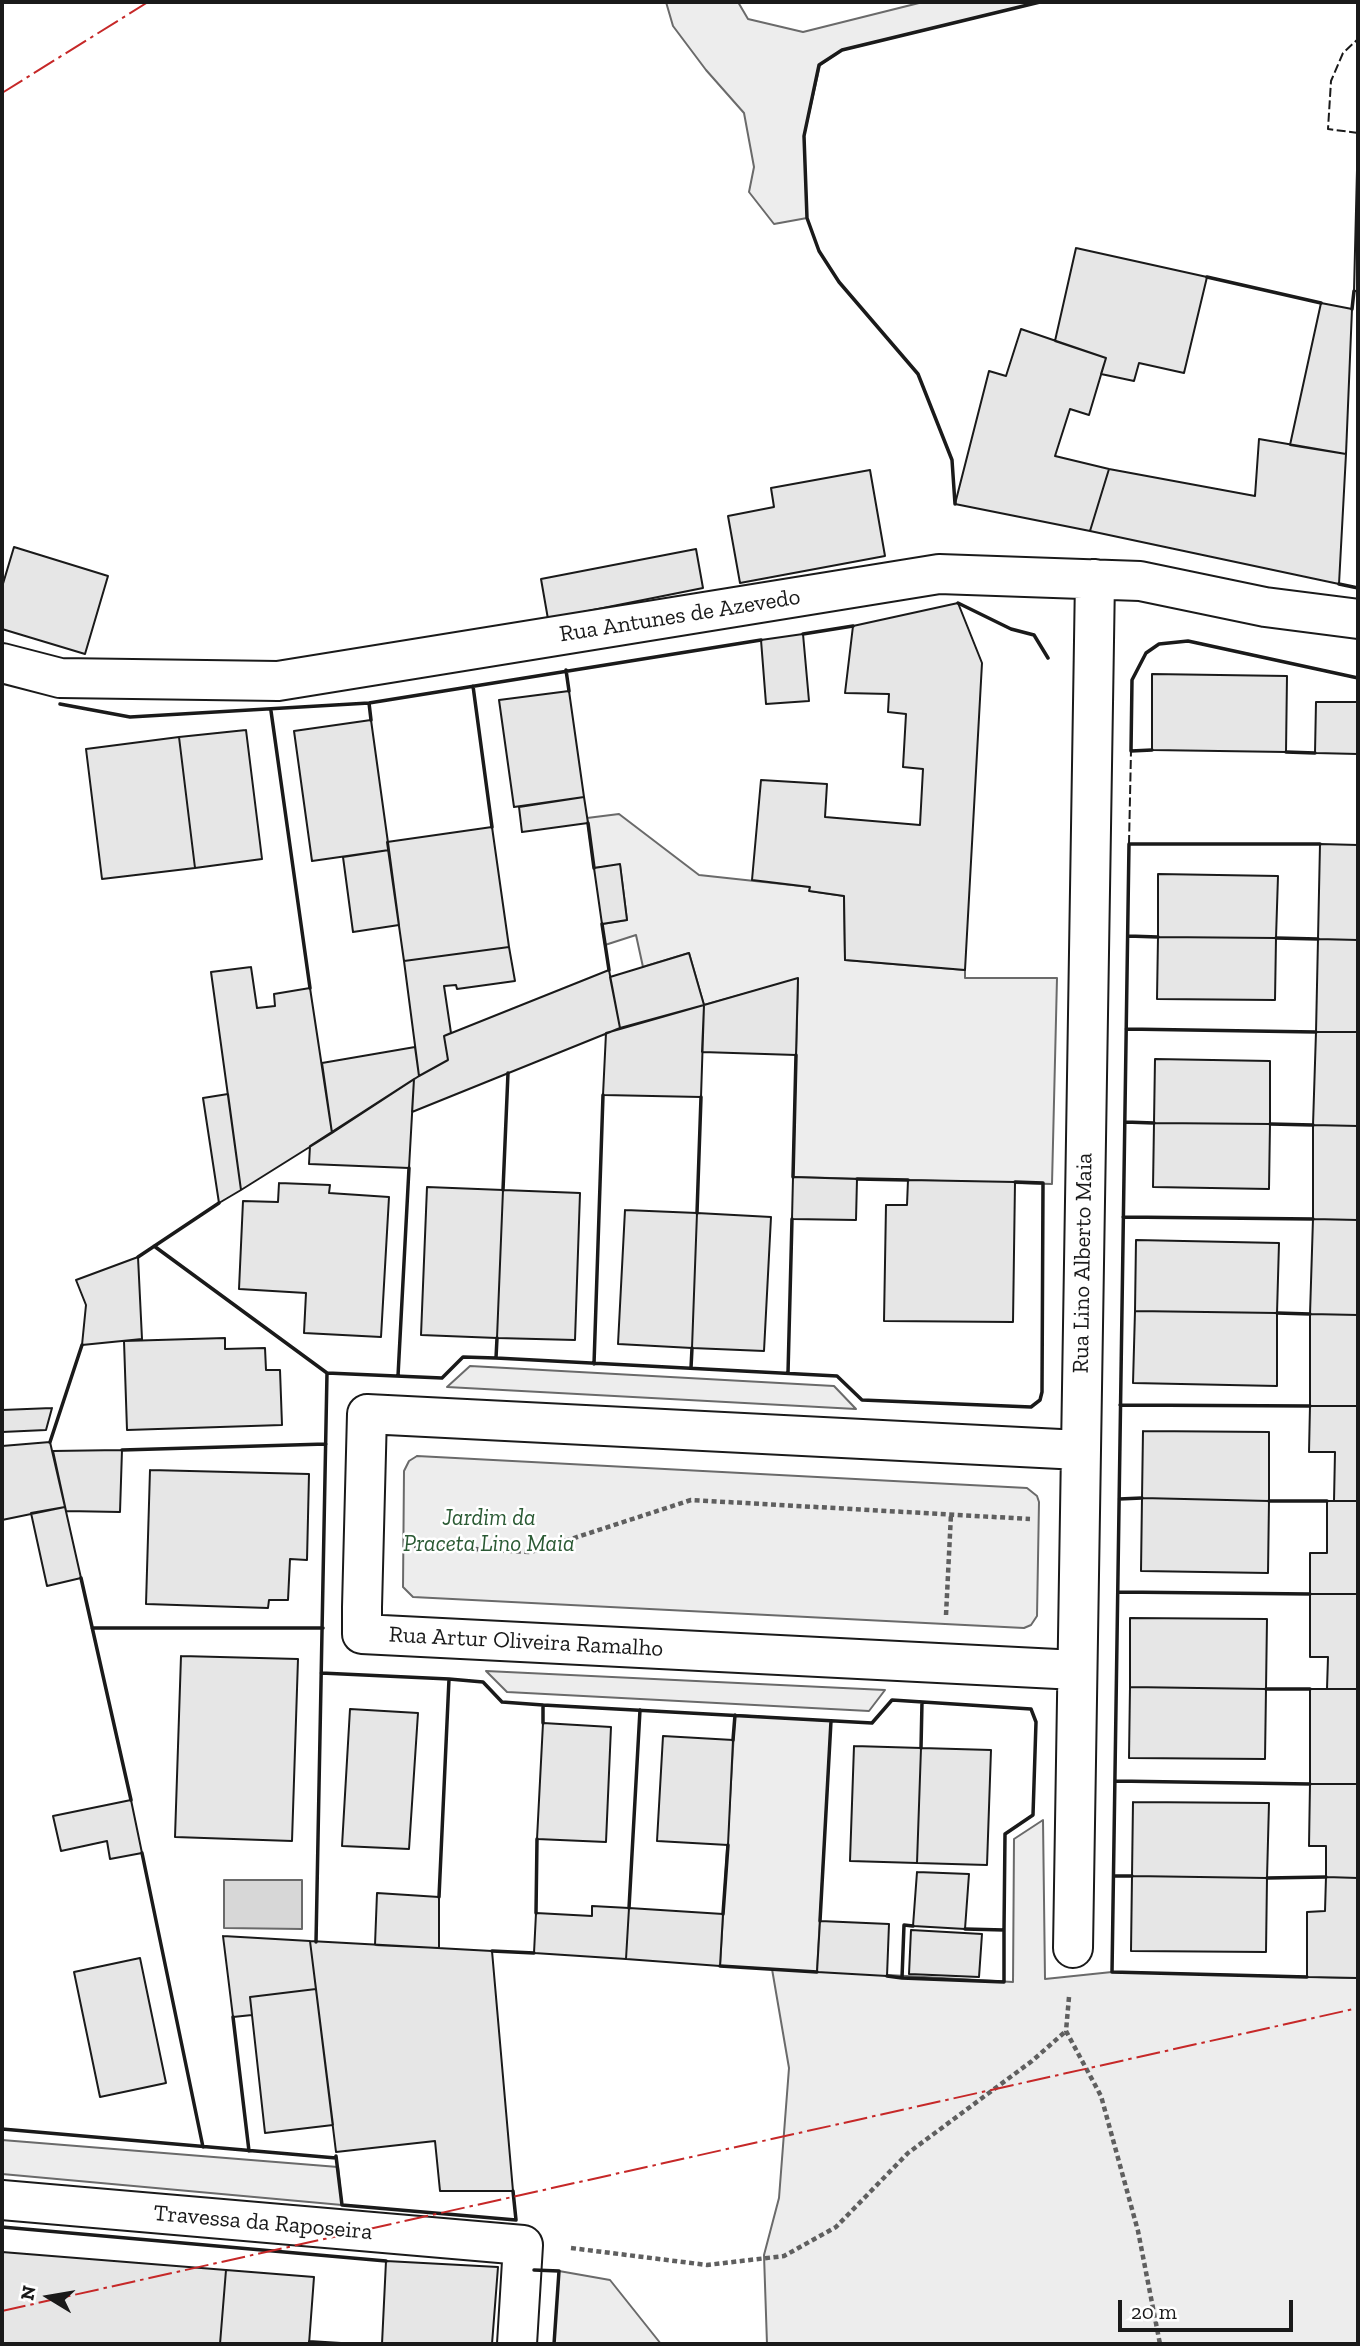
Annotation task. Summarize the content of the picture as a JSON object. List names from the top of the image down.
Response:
{
  "streets": {
    "street": [
      "Rua Antunes de Azevedo",
      "Rua Lino Alberto Maia",
      "Rua Artur Oliveira Ramalho",
      "Travessa da Raposeira"
    ]
  },
  "crossings": [
    ["Rua Antunes de Azevedo", "Rua Lino Alberto Maia"],
    ["Rua Lino Alberto Maia", "Rua Artur Oliveira Ramalho"]
  ],
  "parks": ["Jardim da Praceta Lino Maia"],
  "scale_bar": "20 m",
  "north": "left"
}
